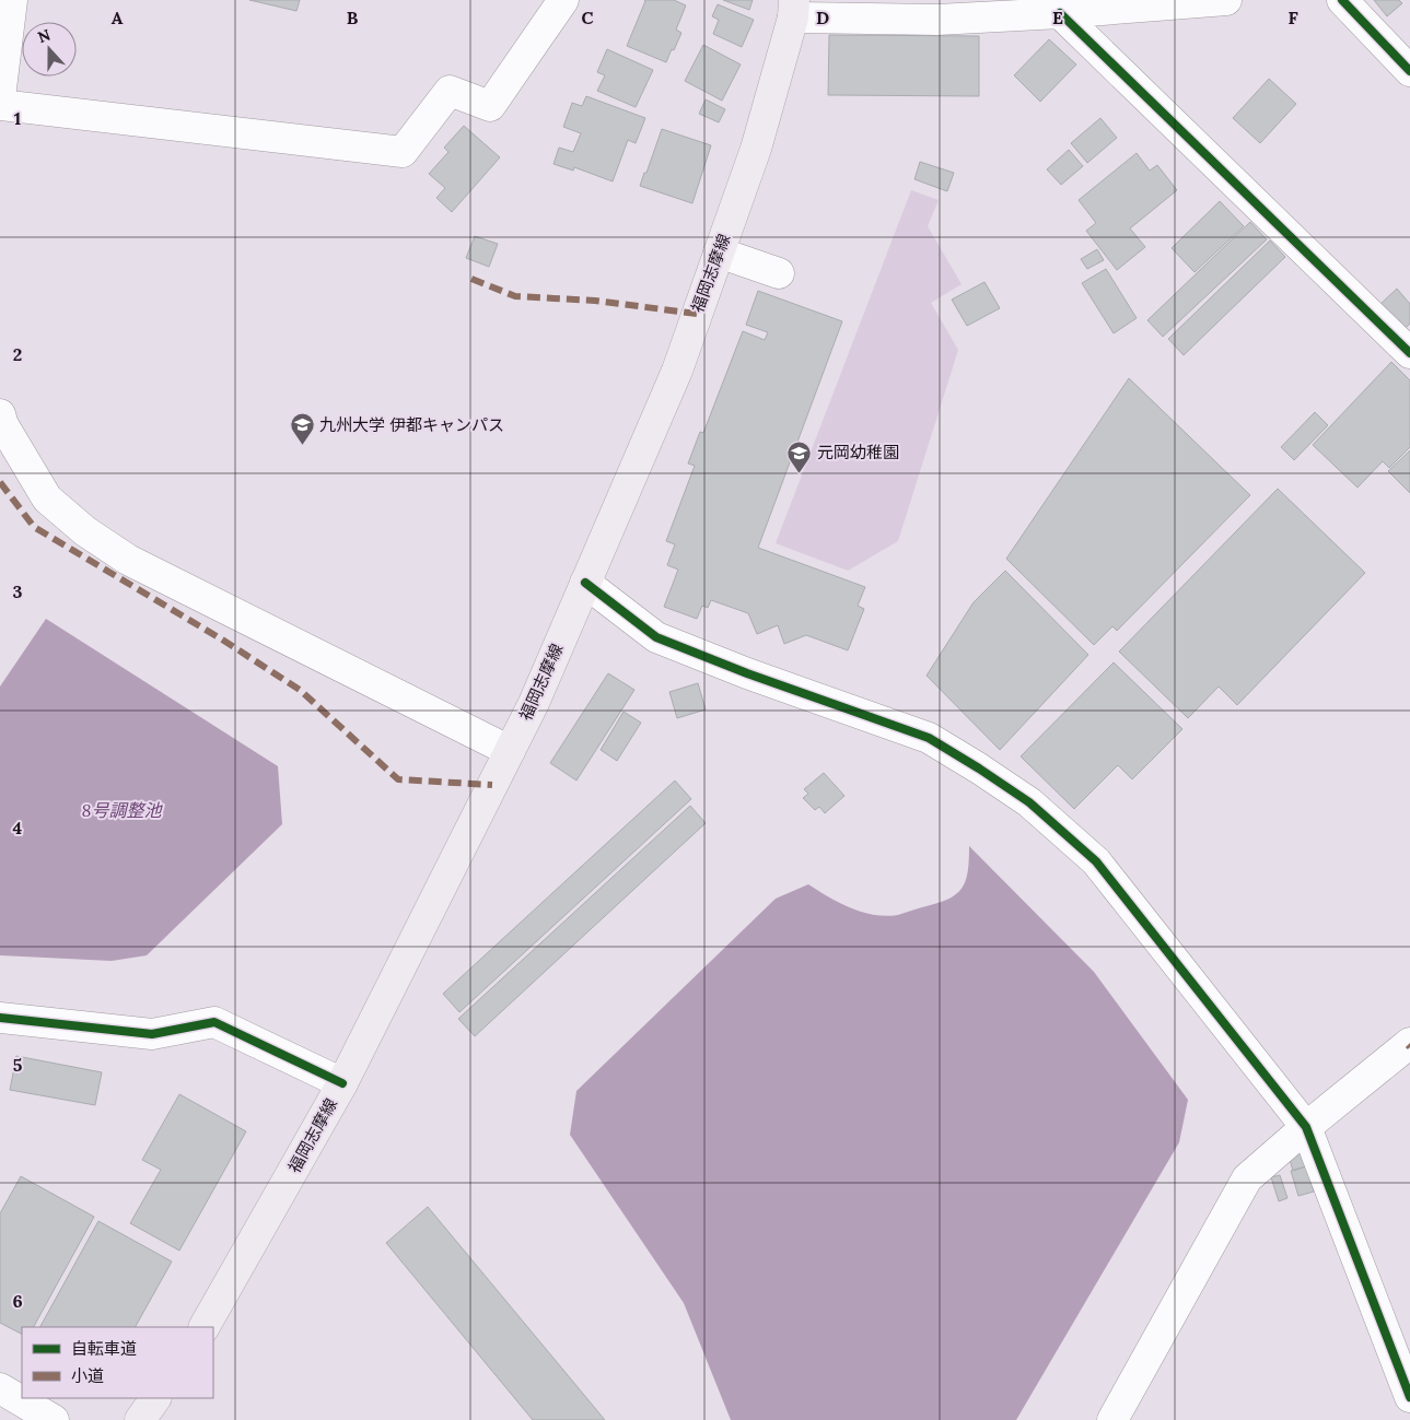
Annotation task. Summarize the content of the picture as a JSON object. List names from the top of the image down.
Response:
{
  "streets": {
    "main road": ["福岡志摩線"]
  },
  "water": ["8号調整池"],
  "places": {
    "school or university": ["九州大学 伊都キャンパス", "元岡幼稚園"]
  },
  "legend": ["自転車道", "小道"],
  "north": "top",
  "grid": {
    "columns": [
      "A",
      "B",
      "C",
      "D",
      "E",
      "F"
    ],
    "rows": [
      "1",
      "2",
      "3",
      "4",
      "5",
      "6"
    ]
  }
}
